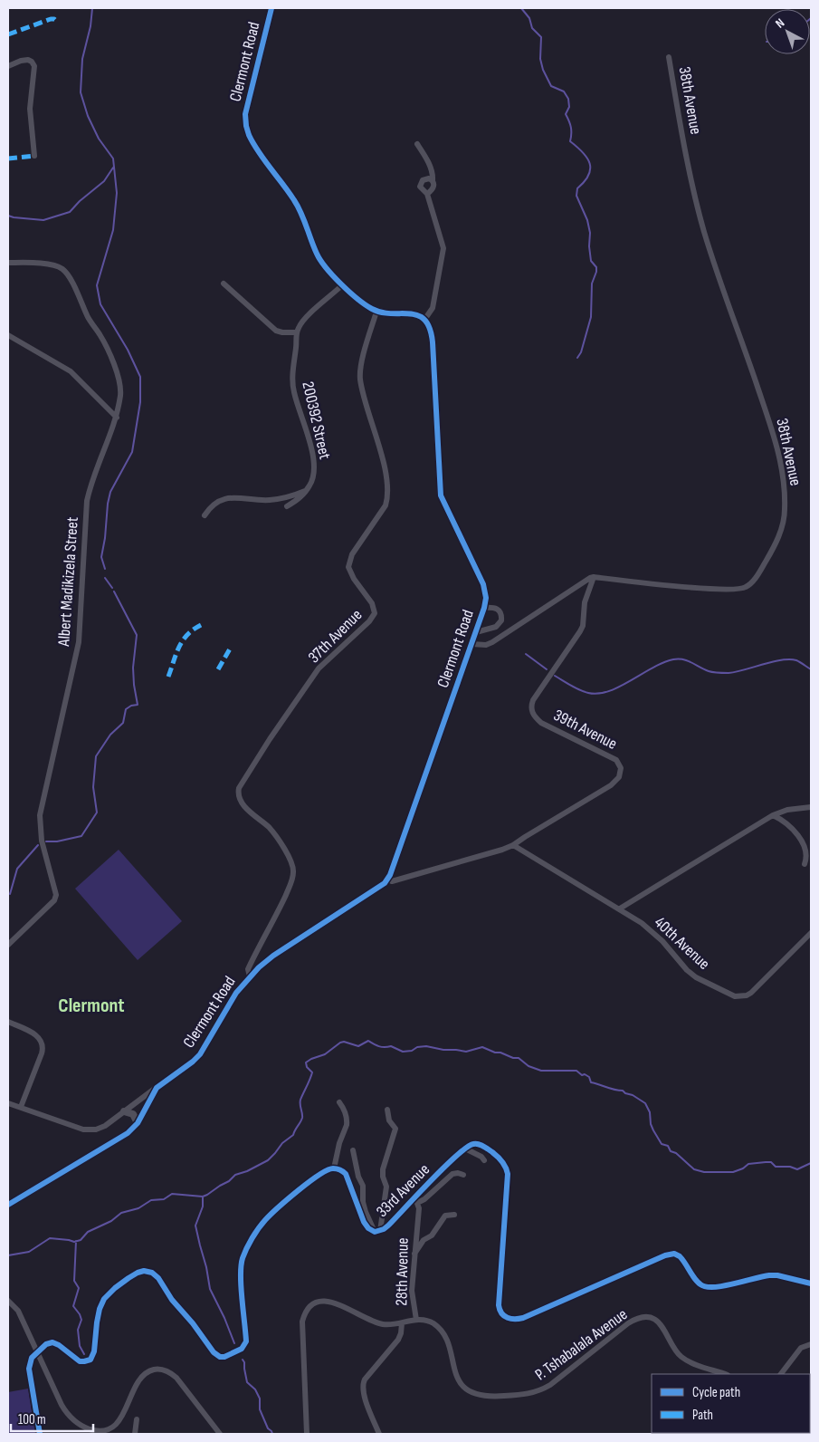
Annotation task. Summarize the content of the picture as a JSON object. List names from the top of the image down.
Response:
{
  "streets": {
    "street": [
      "Clermont Road",
      "38th Avenue",
      "200392 Street",
      "Albert Madikizela Street",
      "37th Avenue",
      "39th Avenue",
      "40th Avenue",
      "33rd Avenue",
      "28th Avenue",
      "P. Tshabalala Avenue"
    ]
  },
  "crossings": [
    ["Clermont Road", "200392 Street"],
    ["Clermont Road", "37th Avenue"],
    ["Clermont Road", "39th Avenue"],
    ["38th Avenue", "39th Avenue"],
    ["39th Avenue", "40th Avenue"],
    ["33rd Avenue", "28th Avenue"],
    ["28th Avenue", "P. Tshabalala Avenue"]
  ],
  "districts": ["Clermont"],
  "legend": ["Cycle path", "Path"],
  "scale_bar": "100 m",
  "north": "top left"
}
